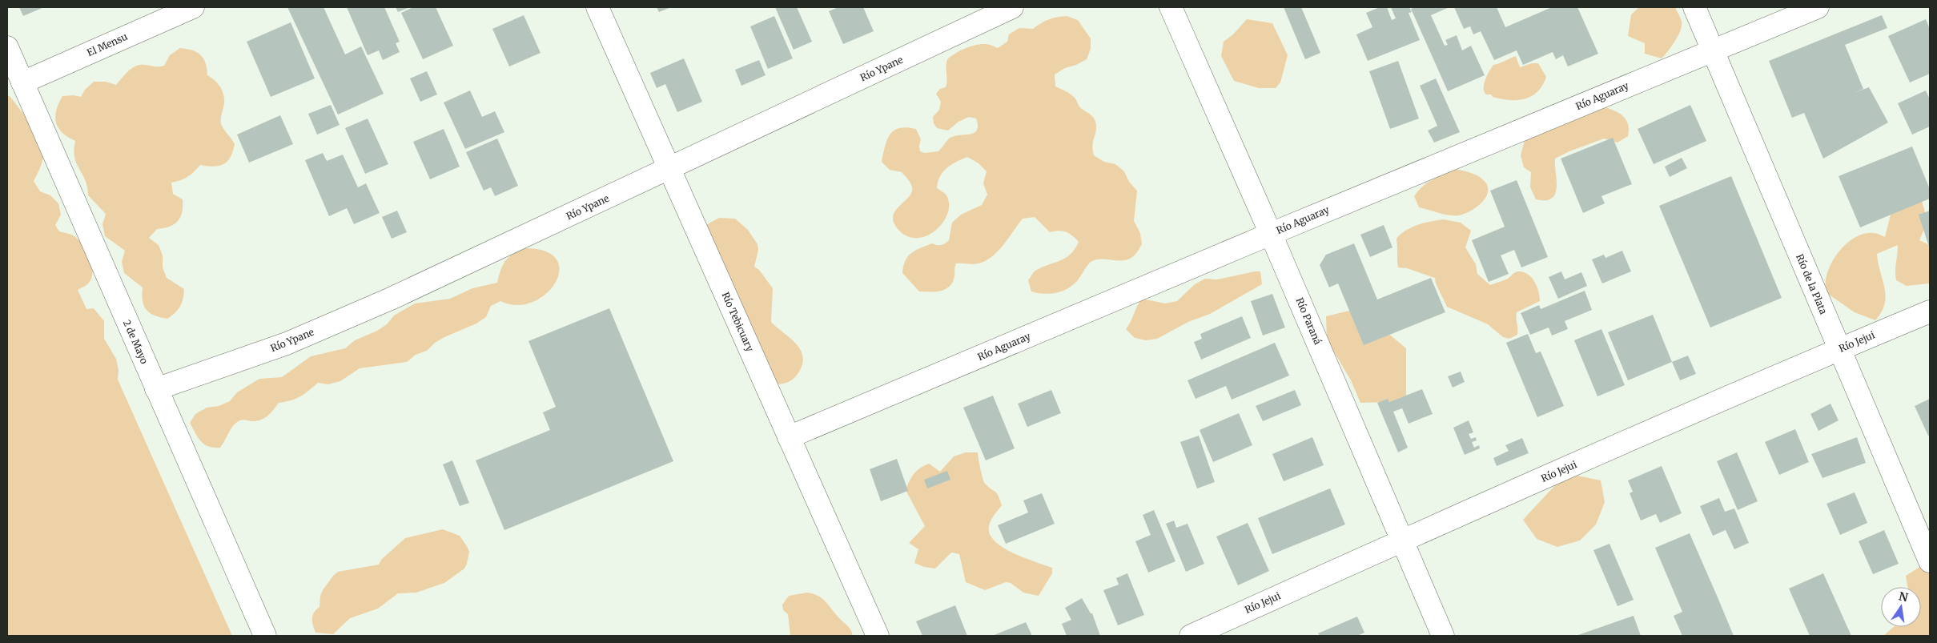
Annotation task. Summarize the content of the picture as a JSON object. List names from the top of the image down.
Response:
{
  "streets": {
    "street": [
      "El Mensu",
      "Río Ypane",
      "Río Aguaray",
      "Río de la Plata",
      "Río Paraná",
      "Río Tebicuary",
      "2 de Mayo",
      "Río Jejui"
    ]
  },
  "crossings": [
    ["El Mensu", "2 de Mayo"],
    ["Río Ypane", "Río Tebicuary"],
    ["Río Ypane", "2 de Mayo"],
    ["Río Aguaray", "Río de la Plata"],
    ["Río Aguaray", "Río Paraná"],
    ["Río Aguaray", "Río Tebicuary"],
    ["Río de la Plata", "Río Jejui"],
    ["Río Paraná", "Río Jejui"]
  ],
  "north": "top"
}
